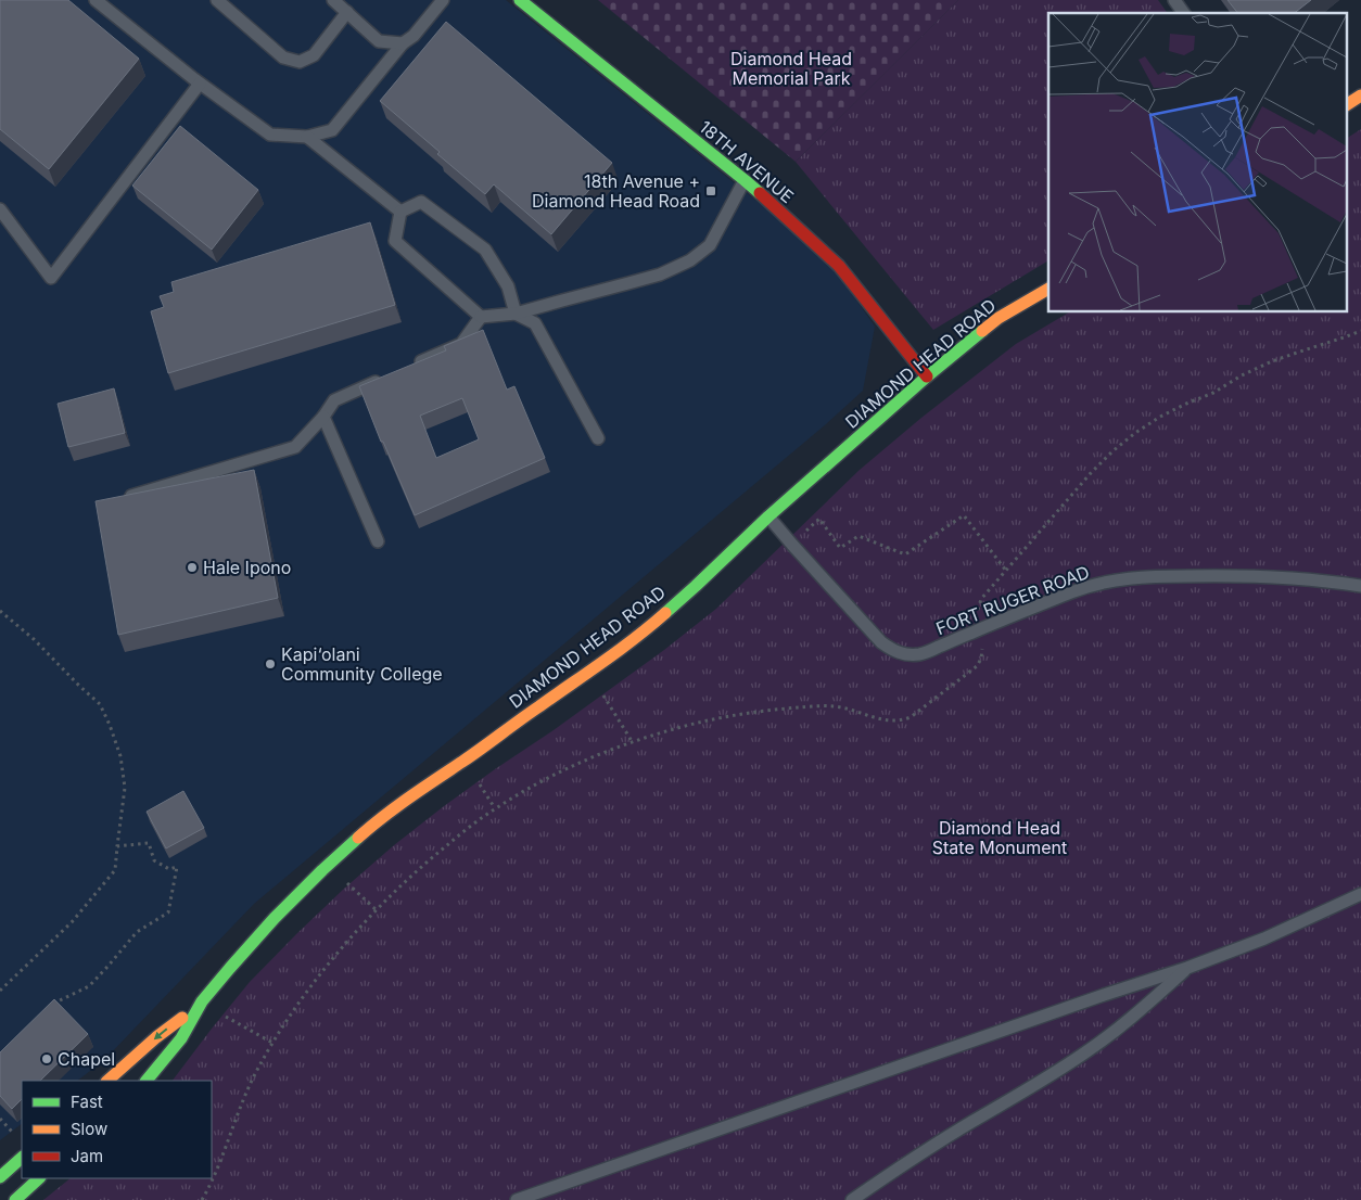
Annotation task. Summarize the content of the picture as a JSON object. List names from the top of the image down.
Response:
{
  "streets": {
    "street": ["18TH AVENUE", "DIAMOND HEAD ROAD"],
    "lane": ["FORT RUGER ROAD"]
  },
  "crossings": [
    ["18TH AVENUE", "DIAMOND HEAD ROAD"],
    ["DIAMOND HEAD ROAD", "FORT RUGER ROAD"]
  ],
  "parks": ["Diamond Head Memorial Park", "Diamond Head State Monument"],
  "places": {
    "transit": ["18th Avenue + Diamond Head Road"],
    "other": ["Hale Ipono", "Kapi‘olani Community College", "Chapel"]
  },
  "legend": ["Fast", "Slow", "Jam"]
}
